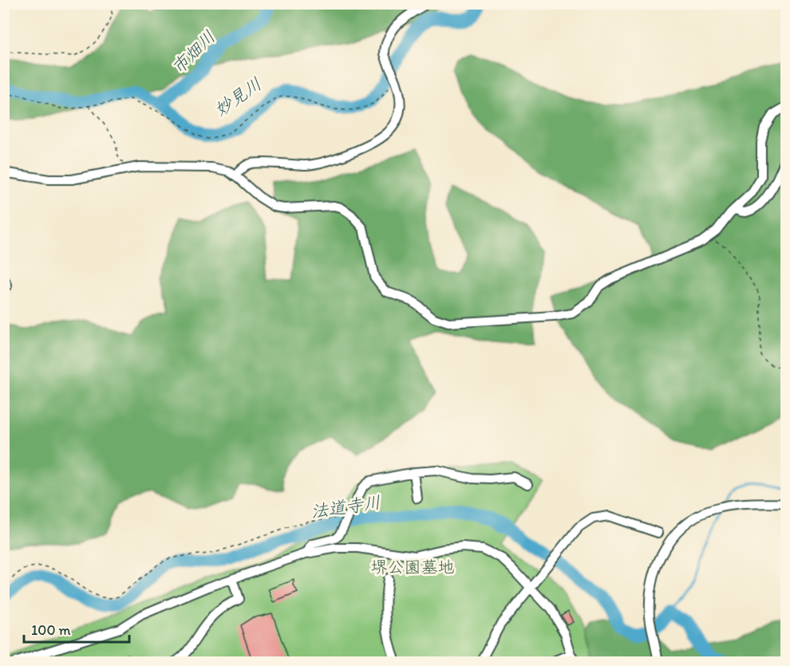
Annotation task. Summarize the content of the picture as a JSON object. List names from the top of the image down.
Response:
{
  "water": ["市畑川", "妙見川", "法道寺川"],
  "parks": ["堺公園墓地"],
  "scale_bar": "100 m"
}
